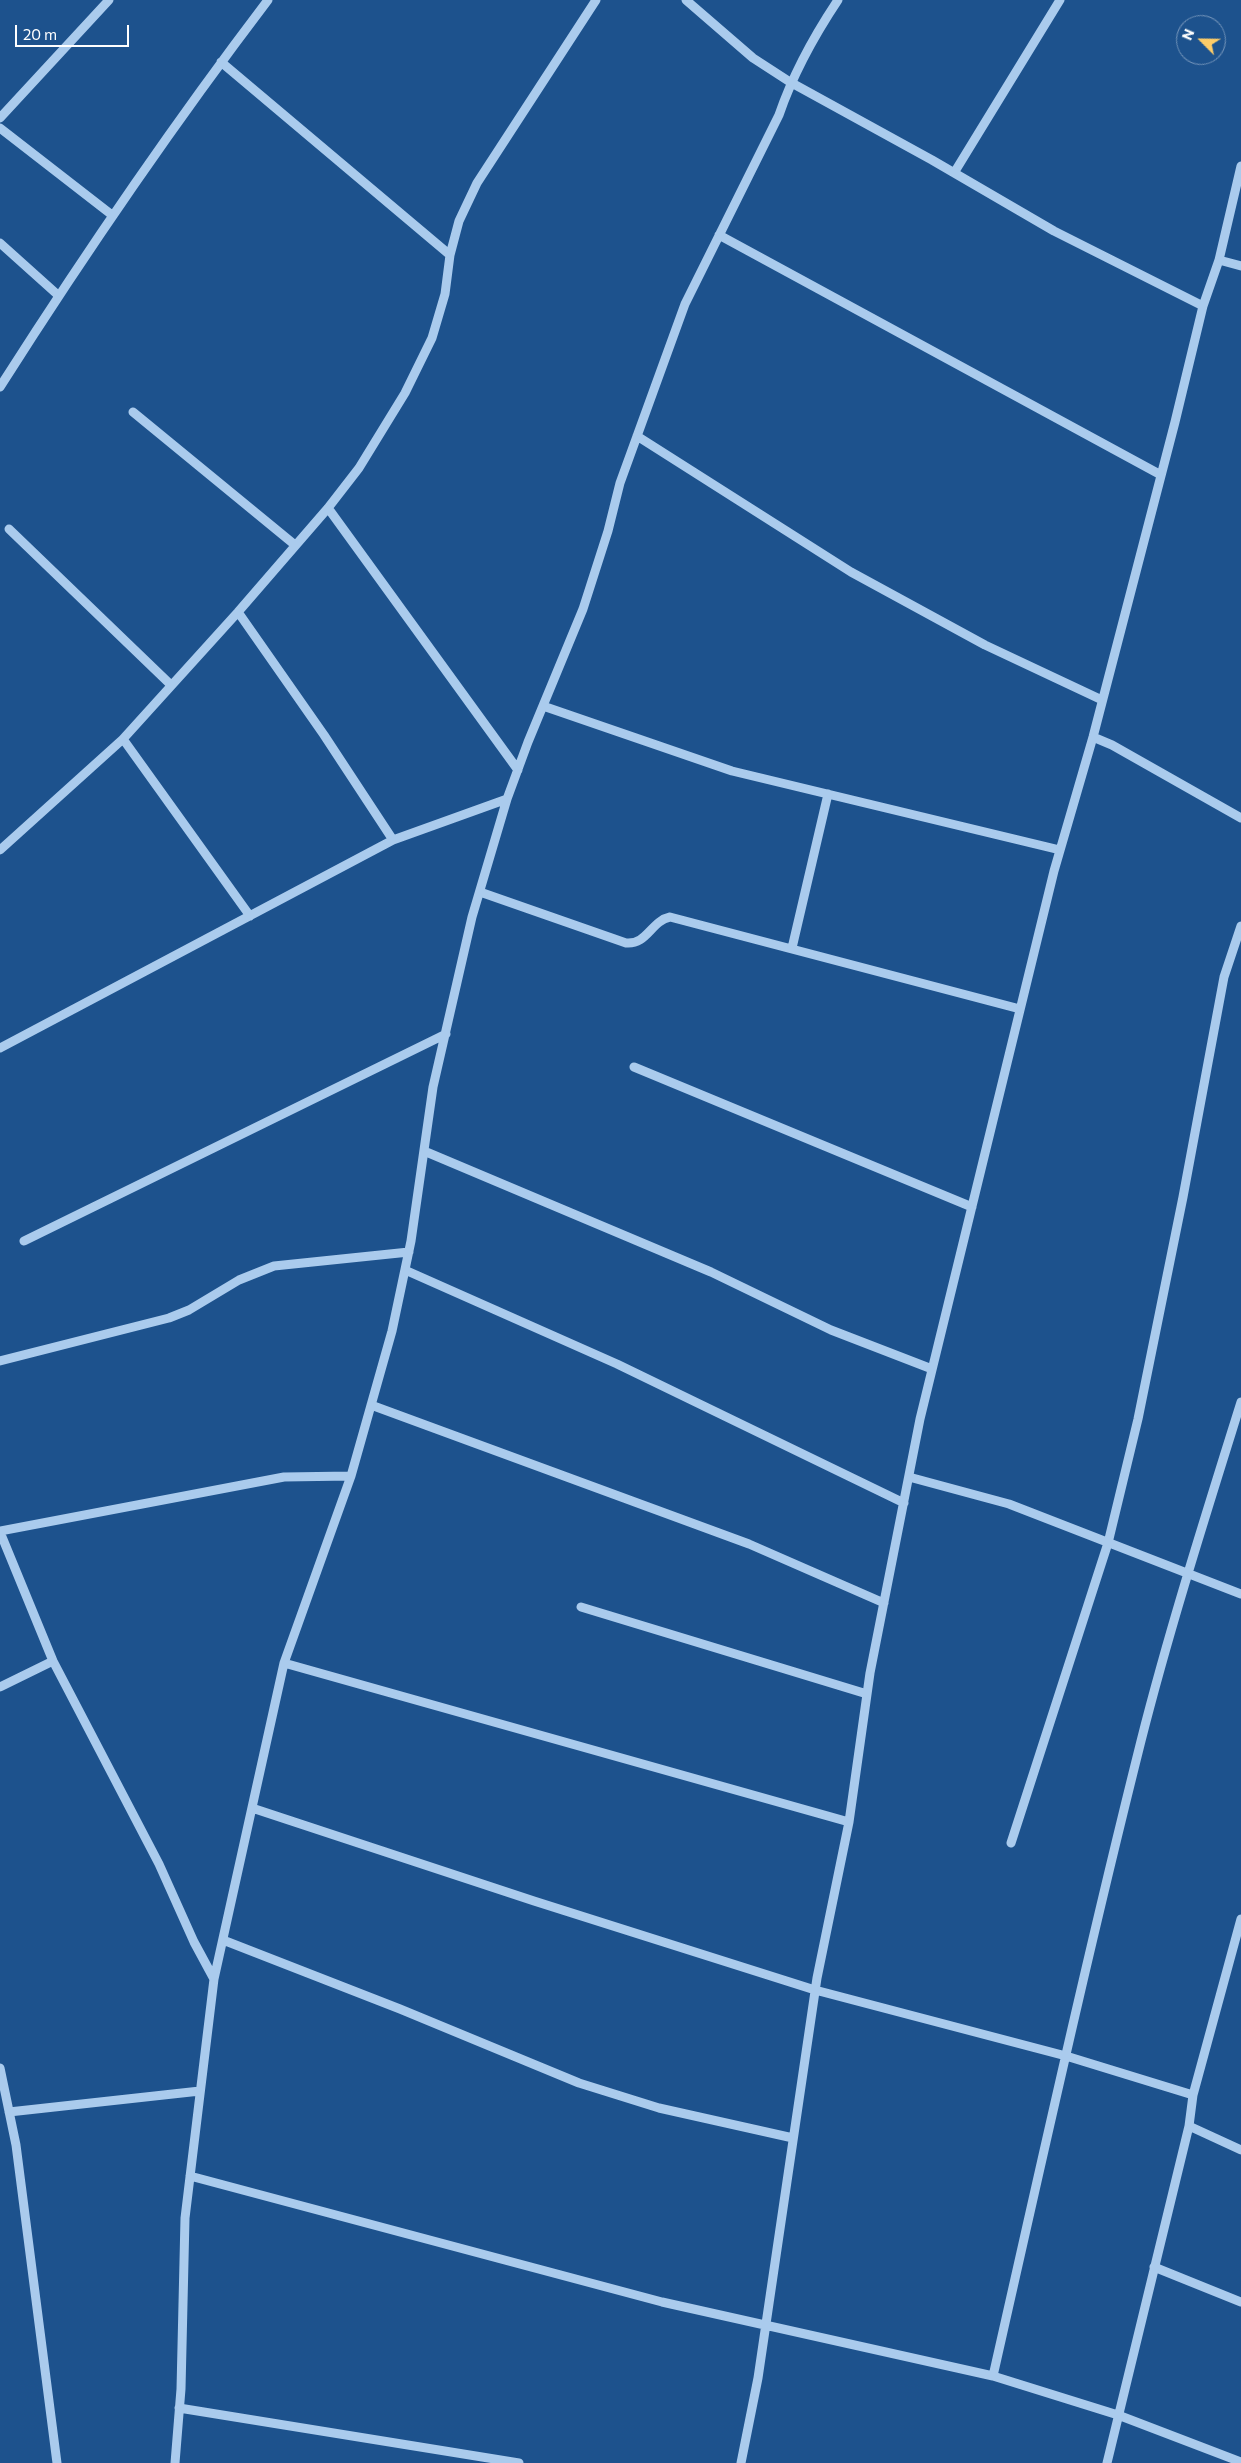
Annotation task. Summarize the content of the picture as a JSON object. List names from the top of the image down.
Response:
{
  "scale_bar": "20 m",
  "north": "top left"
}
